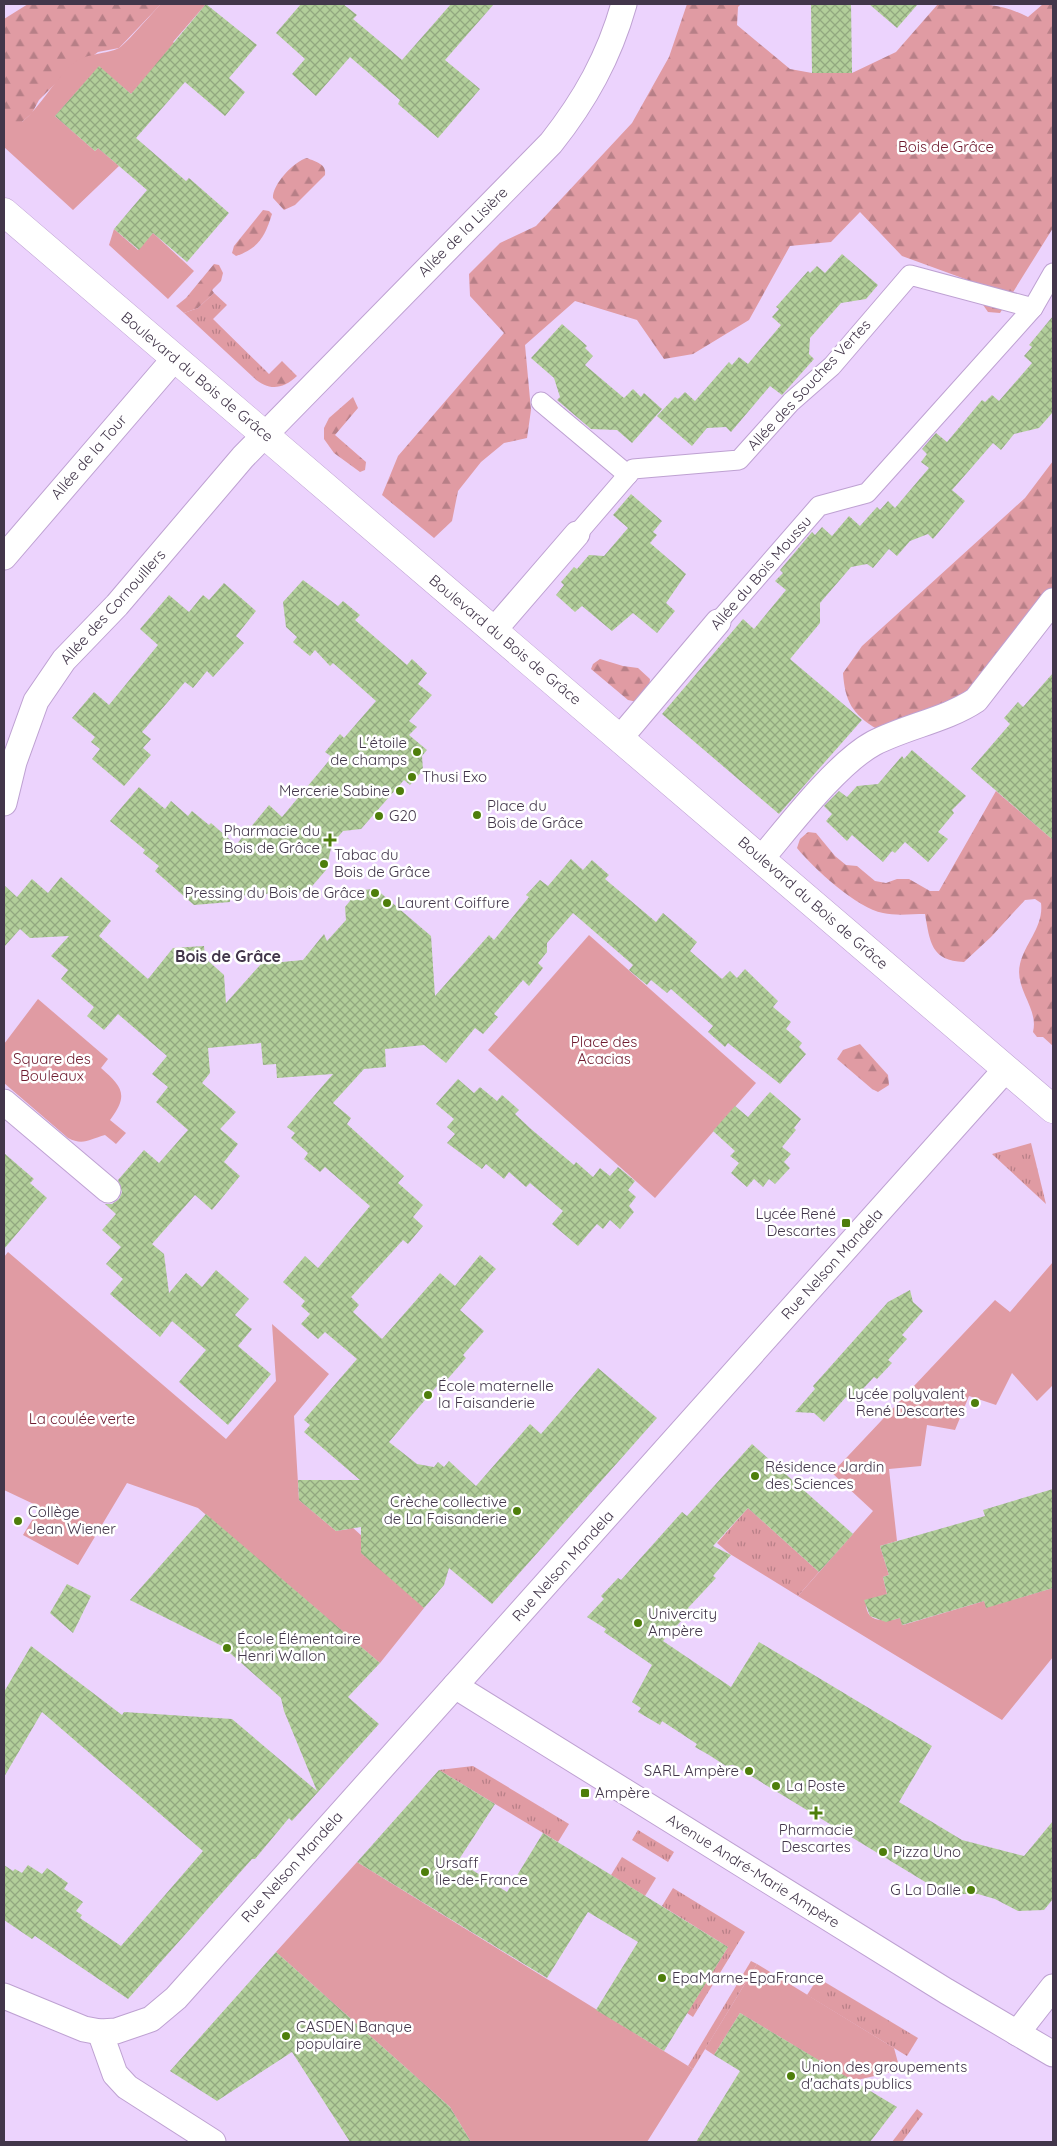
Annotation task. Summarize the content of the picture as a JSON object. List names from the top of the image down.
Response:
{
  "streets": {
    "street": [
      "Allée de la Lisière",
      "Boulevard du Bois de Grâce",
      "Allée des Souches Vertes",
      "Allée de la Tour",
      "Allée du Bois Moussu",
      "Allée des Cornouillers",
      "Rue Nelson Mandela",
      "Avenue André-Marie Ampère"
    ]
  },
  "crossings": [
    ["Allée de la Lisière", "Boulevard du Bois de Grâce"],
    ["Allée de la Lisière", "Allée des Cornouillers"],
    ["Boulevard du Bois de Grâce", "Allée des Souches Vertes"],
    ["Boulevard du Bois de Grâce", "Allée de la Tour"],
    ["Boulevard du Bois de Grâce", "Allée du Bois Moussu"],
    ["Boulevard du Bois de Grâce", "Allée des Cornouillers"],
    ["Boulevard du Bois de Grâce", "Rue Nelson Mandela"],
    ["Allée des Souches Vertes", "Allée du Bois Moussu"],
    ["Rue Nelson Mandela", "Avenue André-Marie Ampère"]
  ],
  "districts": ["Bois de Grâce"],
  "parks": [
    "Bois de Grâce",
    "Place des Acacias",
    "Square des Bouleaux",
    "La coulée verte"
  ],
  "places": {
    "other": [
      "L'étoile de champs",
      "Thusi Exo",
      "Mercerie Sabine",
      "Place du Bois de Grâce",
      "G20",
      "Tabac du Bois de Grâce",
      "Pressing du Bois de Grâce",
      "Laurent Coiffure",
      "École maternelle la Faisanderie",
      "Lycée polyvalent René Descartes",
      "Résidence Jardin des Sciences",
      "Crèche collective de La Faisanderie",
      "Collège Jean Wiener",
      "Univercity Ampère",
      "École Élémentaire Henri Wallon",
      "SARL Ampère",
      "La Poste",
      "Pizza Uno",
      "Ursaff Île-de-France",
      "G La Dalle",
      "EpaMarne-EpaFrance",
      "CASDEN Banque populaire",
      "Union des groupements d'achats publics"
    ],
    "health": ["Pharmacie du Bois de Grâce", "Pharmacie Descartes"],
    "transit": ["Lycée René Descartes", "Ampère"]
  }
}
